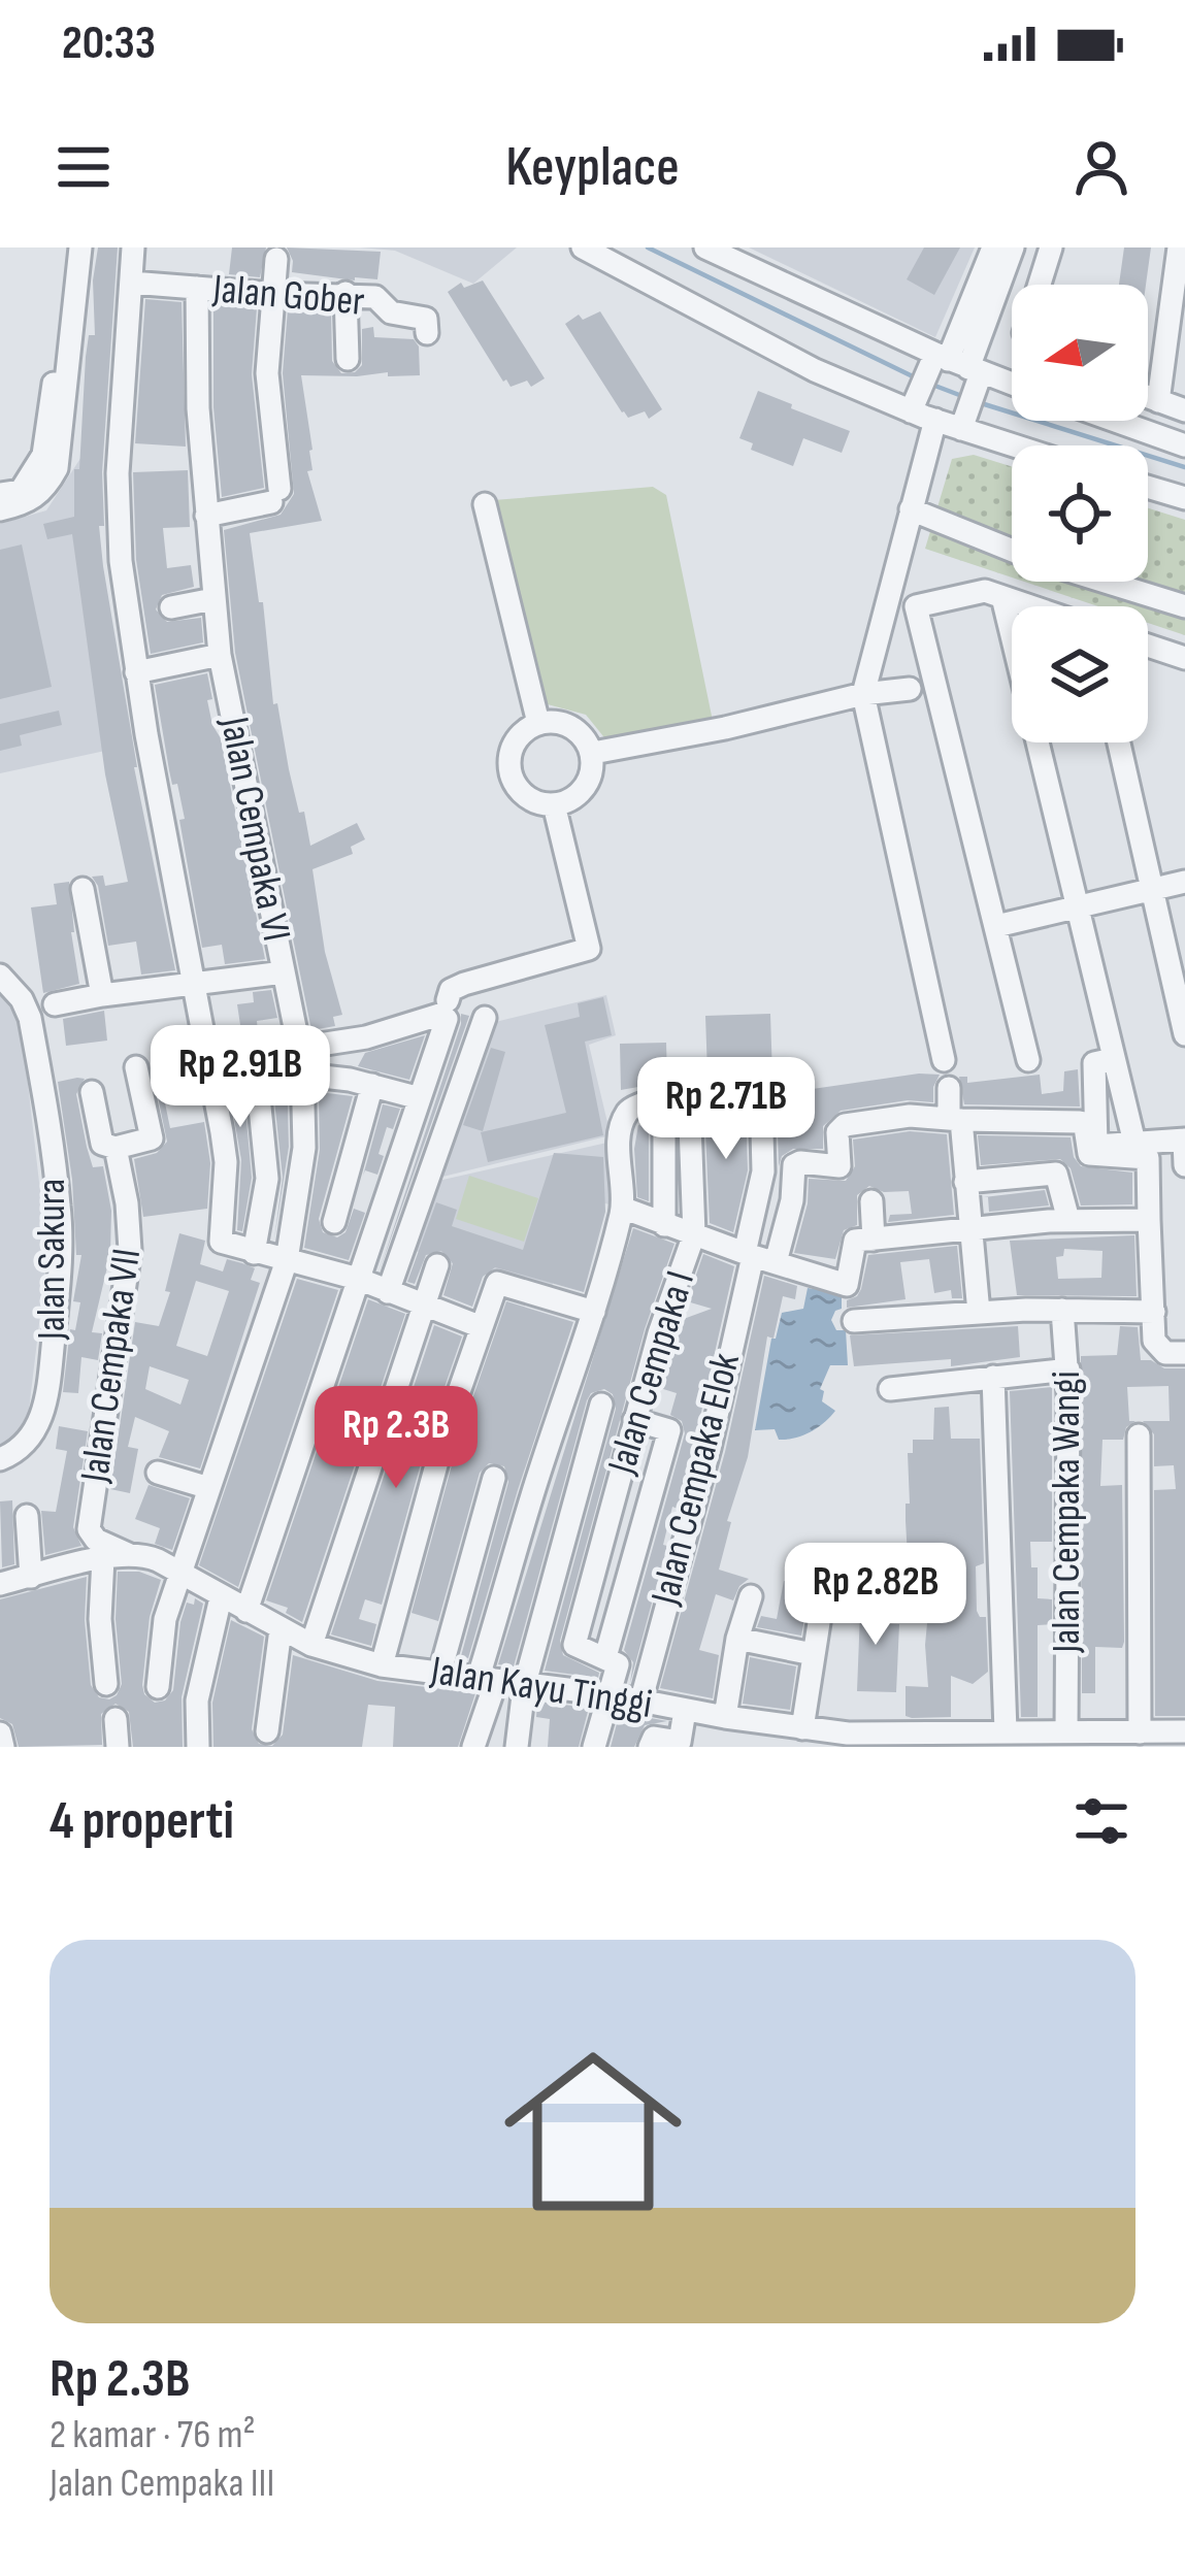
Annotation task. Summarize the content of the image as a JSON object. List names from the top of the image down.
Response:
{
  "streets": {
    "street": [
      "Jalan Gober",
      "Jalan Cempaka VI",
      "Jalan Sakura",
      "Jalan Cempaka VII",
      "Jalan Cempaka I",
      "Jalan Cempaka Elok",
      "Jalan Cempaka Wangi",
      "Jalan Kayu Tinggi"
    ]
  },
  "crossings": [
    ["Jalan Gober", "Jalan Cempaka VI"],
    ["Jalan Cempaka VI", "Jalan Kayu Tinggi"],
    ["Jalan Cempaka VII", "Jalan Kayu Tinggi"],
    ["Jalan Cempaka I", "Jalan Cempaka Elok"],
    ["Jalan Cempaka Elok", "Jalan Kayu Tinggi"],
    ["Jalan Cempaka Wangi", "Jalan Kayu Tinggi"]
  ],
  "north": "left",
  "page": {
    "status": "20:33",
    "header": "Keyplace",
    "price": [
      "Rp 2.91B",
      "Rp 2.71B",
      "Rp 2.3B",
      "Rp 2.82B"
    ],
    "heading": "4 properti",
    "list": [
      {
        "name": "Rp 2.3B",
        "note": "2 kamar · 76 m² · Jalan Cempaka III"
      }
    ]
  }
}
